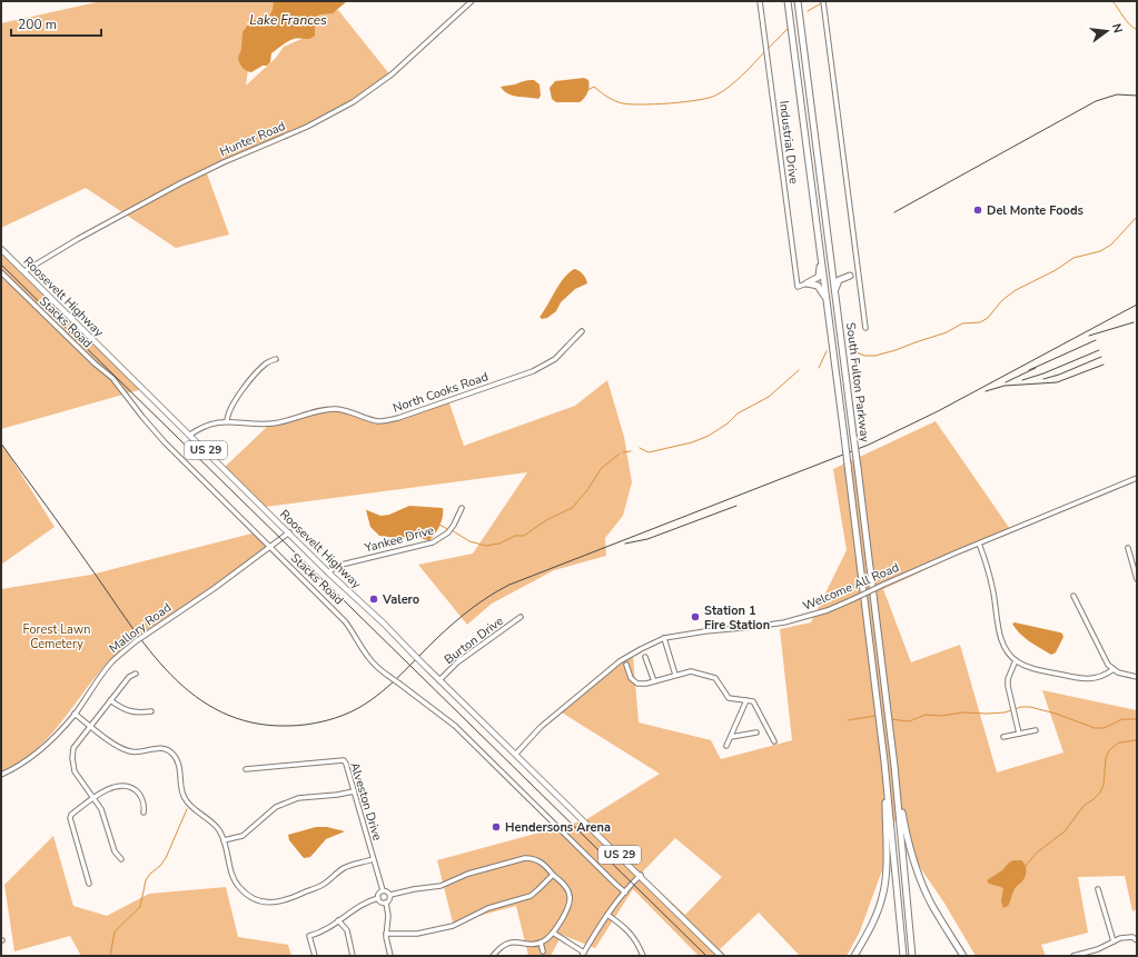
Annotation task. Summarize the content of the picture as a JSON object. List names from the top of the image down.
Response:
{
  "streets": {
    "highway": ["South Fulton Parkway"],
    "main road": ["Roosevelt Highway", "US 29"],
    "street": [
      "Hunter Road",
      "Industrial Drive",
      "Stacks Road",
      "North Cooks Road",
      "Yankee Drive",
      "Welcome All Road",
      "Mallory Road",
      "Burton Drive",
      "Alveston Drive"
    ]
  },
  "crossings": [
    ["Hunter Road", "Roosevelt Highway"],
    ["Roosevelt Highway", "North Cooks Road"],
    ["Roosevelt Highway", "Yankee Drive"],
    ["Roosevelt Highway", "Welcome All Road"],
    ["Roosevelt Highway", "Mallory Road"],
    ["Roosevelt Highway", "Burton Drive"],
    ["Stacks Road", "Mallory Road"]
  ],
  "water": ["Lake Frances"],
  "parks": ["Forest Lawn Cemetery"],
  "places": [
    "Del Monte Foods",
    "Valero",
    "Station 1 Fire Station",
    "Hendersons Arena"
  ],
  "scale_bar": "200 m",
  "north": "right"
}
